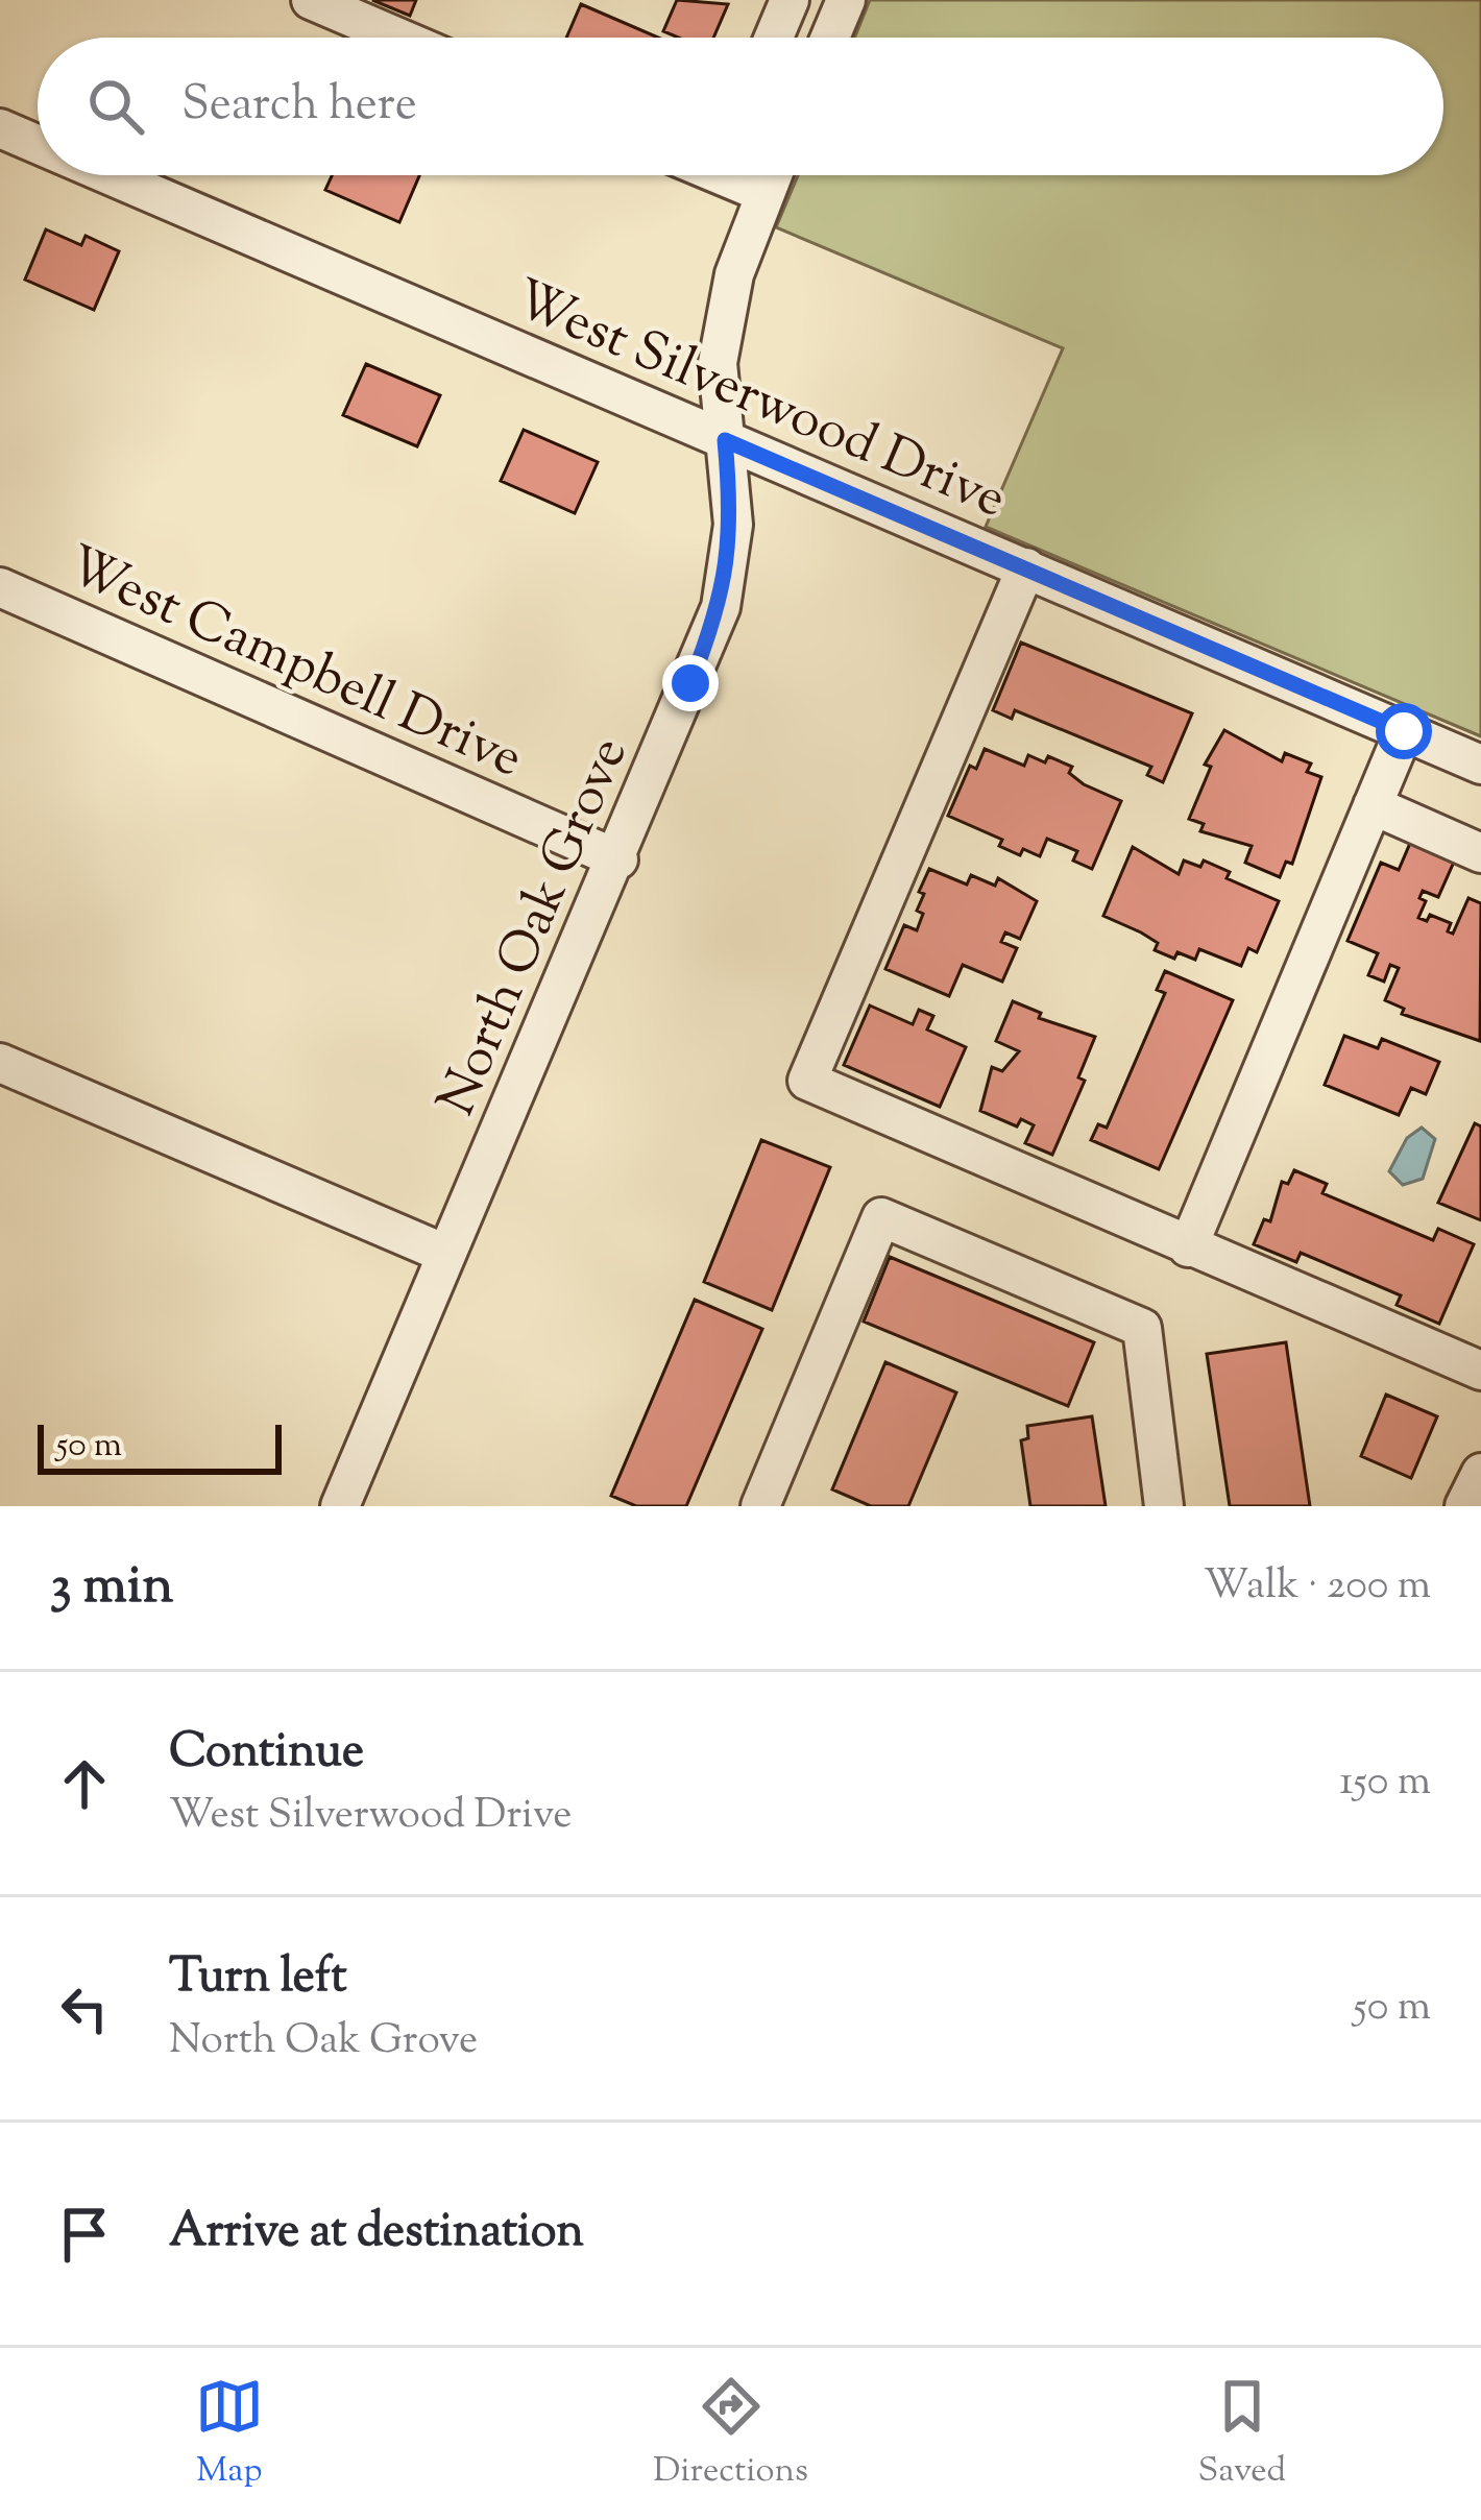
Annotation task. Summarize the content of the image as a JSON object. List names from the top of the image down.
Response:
{
  "streets": {
    "street": ["West Silverwood Drive", "West Campbell Drive", "North Oak Grove"]
  },
  "crossings": [
    ["West Silverwood Drive", "North Oak Grove"],
    ["West Campbell Drive", "North Oak Grove"]
  ],
  "scale_bar": "50 m",
  "page": {
    "search": "Search here",
    "scale": "50 m",
    "heading": ["3 min", "Walk · 200 m"],
    "list": [
      ["Continue", "West Silverwood Drive", "150 m"],
      ["Turn left", "North Oak Grove", "50 m"],
      "Arrive at destination"
    ],
    "nav": ["Map", "Directions", "Saved"]
  }
}
